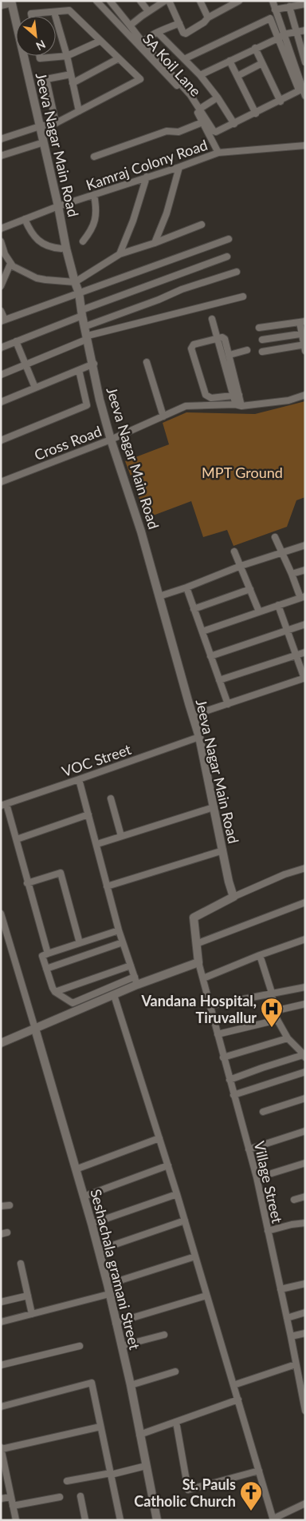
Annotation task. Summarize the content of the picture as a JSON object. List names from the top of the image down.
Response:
{
  "streets": {
    "street": [
      "SA Koil Lane",
      "Jeeva Nagar Main Road",
      "Kamraj Colony Road",
      "Cross Road",
      "VOC Street",
      "Village Street",
      "Seshachala gramani Street"
    ]
  },
  "crossings": [
    ["SA Koil Lane", "Kamraj Colony Road"],
    ["Jeeva Nagar Main Road", "Kamraj Colony Road"],
    ["Jeeva Nagar Main Road", "Cross Road"],
    ["Jeeva Nagar Main Road", "VOC Street"]
  ],
  "parks": ["MPT Ground"],
  "places": {
    "hospital": ["Vandana Hospital, Tiruvallur"],
    "church": ["St. Pauls Catholic Church"]
  },
  "north": "bottom right"
}
